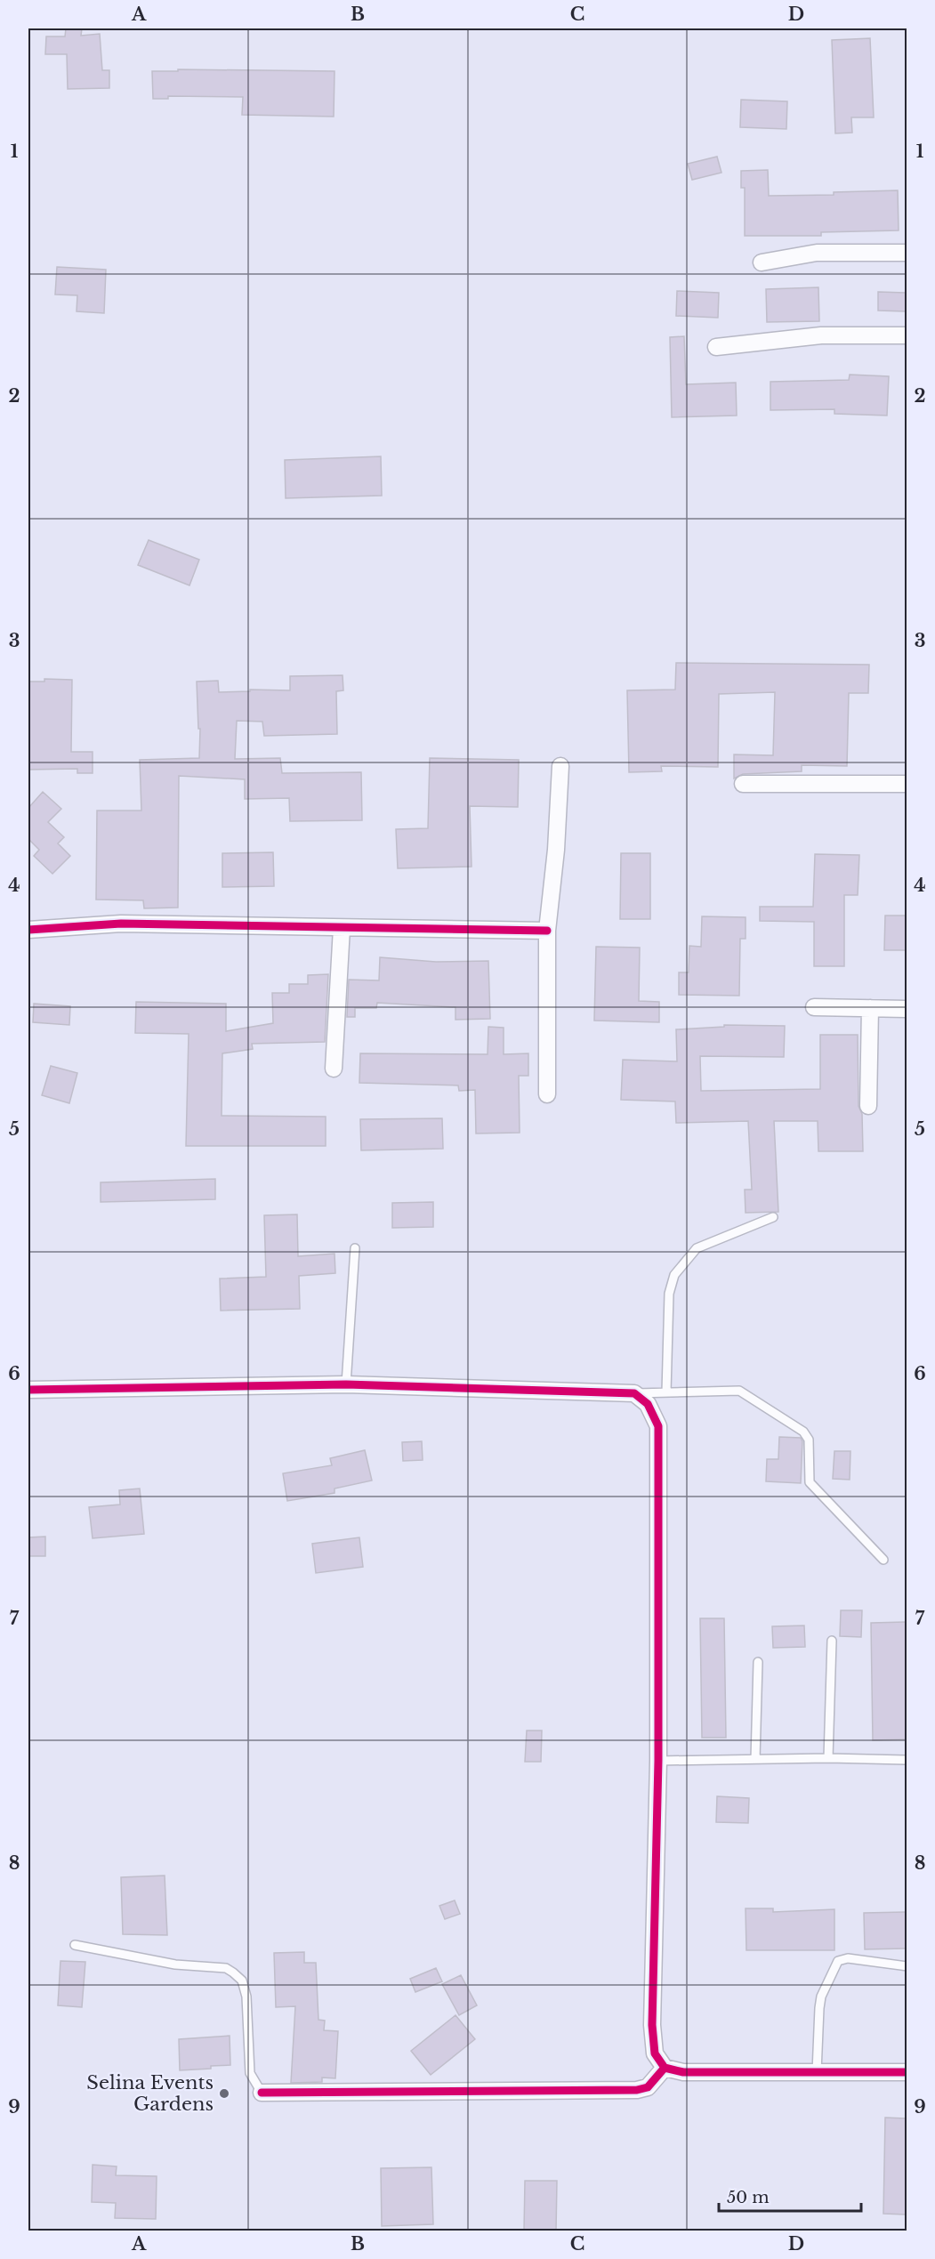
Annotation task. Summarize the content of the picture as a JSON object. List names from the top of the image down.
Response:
{
  "places": ["Selina Events Gardens"],
  "scale_bar": "50 m",
  "grid": {
    "columns": [
      "A",
      "B",
      "C",
      "D"
    ],
    "rows": [
      "1",
      "2",
      "3",
      "4",
      "5",
      "6",
      "7",
      "8",
      "9"
    ]
  }
}
